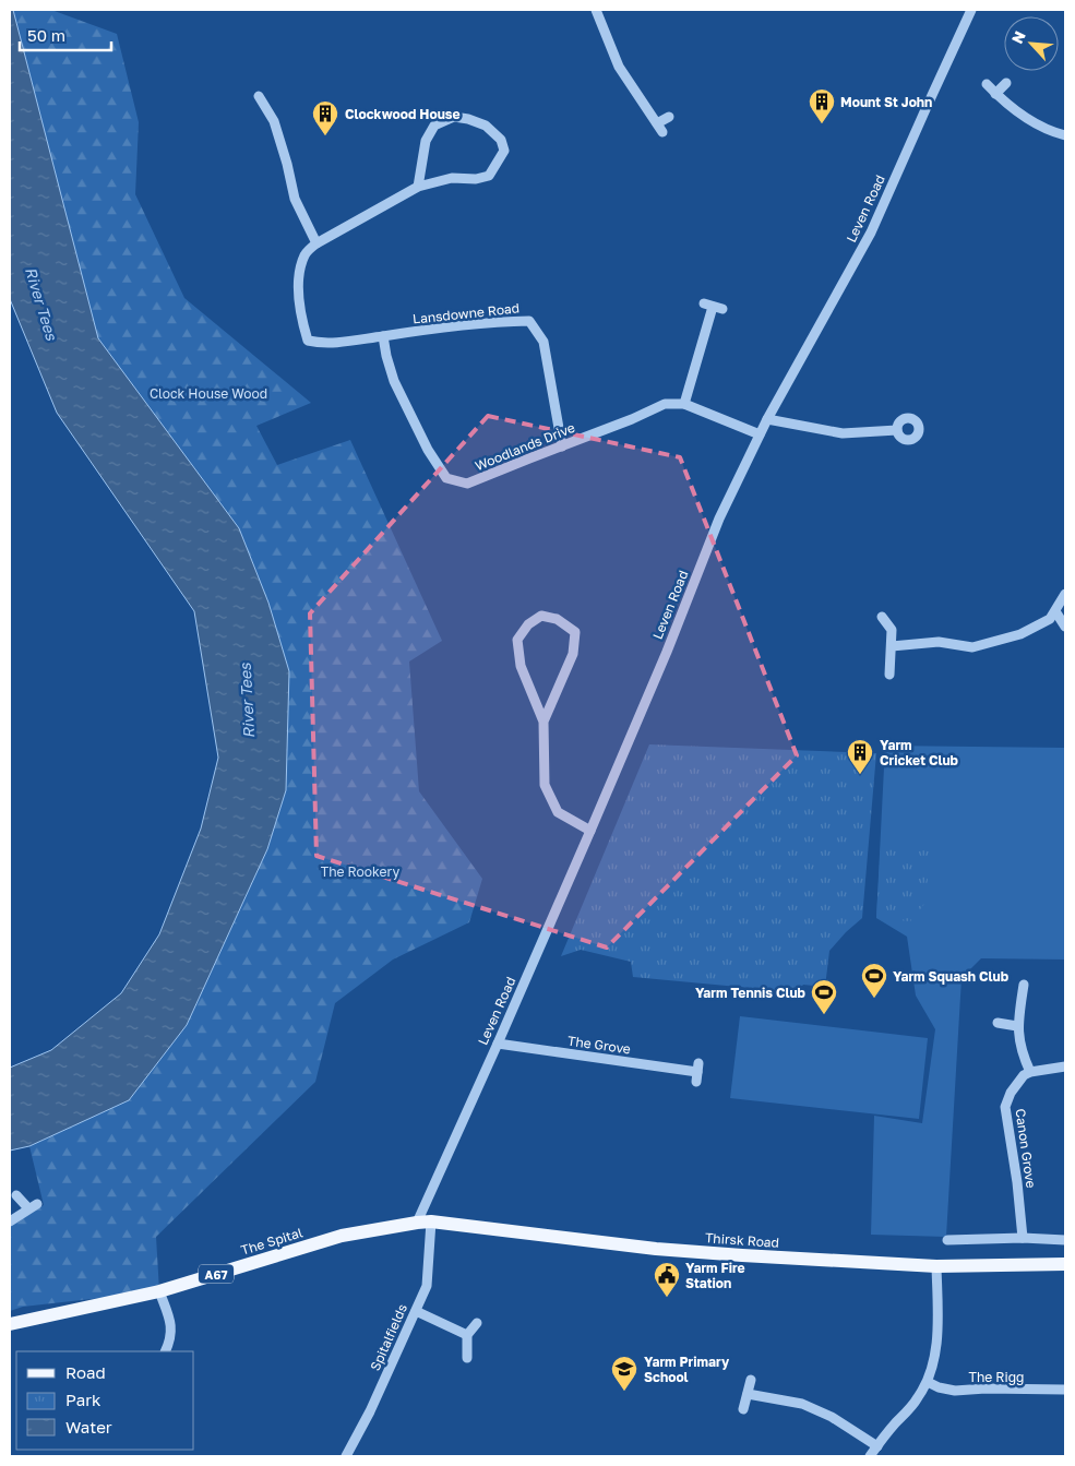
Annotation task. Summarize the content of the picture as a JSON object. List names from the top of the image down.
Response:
{
  "streets": {
    "main road": ["Thirsk Road", "The Spital", "A67"],
    "street": [
      "Leven Road",
      "Lansdowne Road",
      "Woodlands Drive",
      "The Grove",
      "Canon Grove",
      "Spitalfields",
      "The Rigg"
    ]
  },
  "crossings": [
    ["Leven Road", "Woodlands Drive"],
    ["Leven Road", "The Grove"],
    ["Leven Road", "Thirsk Road"],
    ["Leven Road", "The Spital"],
    ["Leven Road", "Spitalfields"],
    ["Lansdowne Road", "Woodlands Drive"],
    ["Thirsk Road", "The Spital"],
    ["Thirsk Road", "Spitalfields"],
    ["The Spital", "Spitalfields"]
  ],
  "water": ["River Tees"],
  "parks": ["Clock House Wood", "The Rookery"],
  "places": {
    "building": ["Mount St John", "Clockwood House", "Yarm Cricket Club"],
    "sports": ["Yarm Squash Club", "Yarm Tennis Club"],
    "public building": ["Yarm Fire Station"],
    "school or university": ["Yarm Primary School"]
  },
  "legend": ["Road", "Park", "Water"],
  "scale_bar": "50 m",
  "north": "top left"
}
